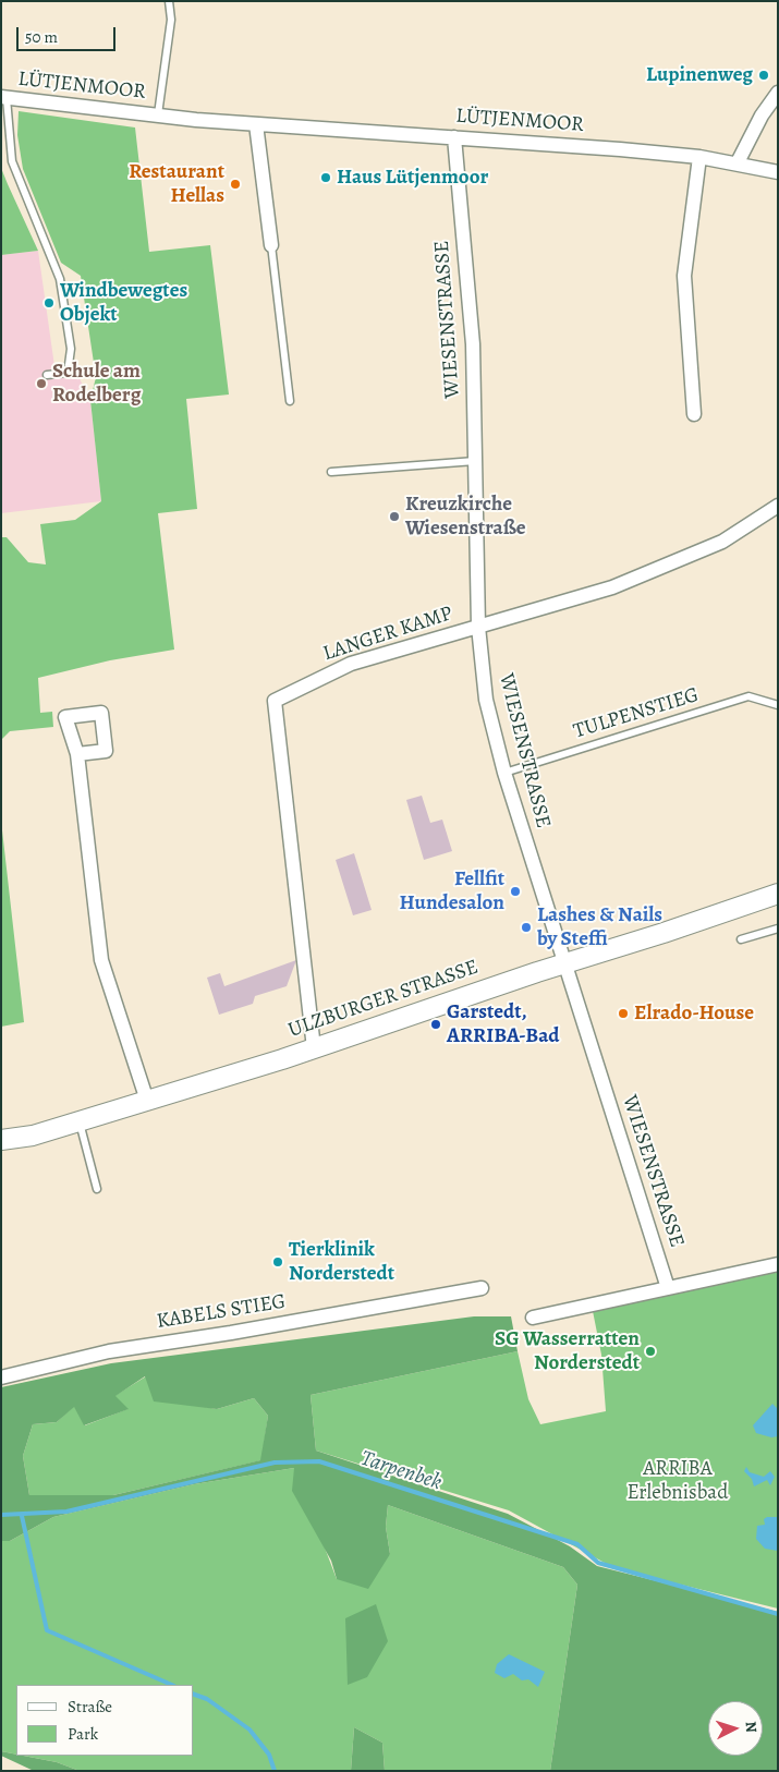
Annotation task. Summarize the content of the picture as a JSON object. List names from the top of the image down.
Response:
{
  "streets": {
    "main road": ["ULZBURGER STRASSE"],
    "street": [
      "LÜTJENMOOR",
      "WIESENSTRASSE",
      "LANGER KAMP",
      "KABELS STIEG"
    ],
    "lane": ["TULPENSTIEG"]
  },
  "crossings": [
    ["LÜTJENMOOR", "WIESENSTRASSE"],
    ["WIESENSTRASSE", "LANGER KAMP"],
    ["WIESENSTRASSE", "TULPENSTIEG"],
    ["WIESENSTRASSE", "ULZBURGER STRASSE"],
    ["LANGER KAMP", "ULZBURGER STRASSE"]
  ],
  "water": ["Tarpenbek"],
  "parks": ["ARRIBA Erlebnisbad"],
  "places": [
    "Lupinenweg",
    "Haus Lütjenmoor",
    "Restaurant Hellas",
    "Windbewegtes Objekt",
    "Schule am Rodelberg",
    "Kreuzkirche Wiesenstraße",
    "Fellfit Hundesalon",
    "Lashes & Nails by Steffi",
    "Elrado-House",
    "Garstedt, ARRIBA-Bad",
    "Tierklinik Norderstedt",
    "SG Wasserratten Norderstedt"
  ],
  "legend": ["Straße", "Park"],
  "scale_bar": "50 m",
  "north": "right"
}
